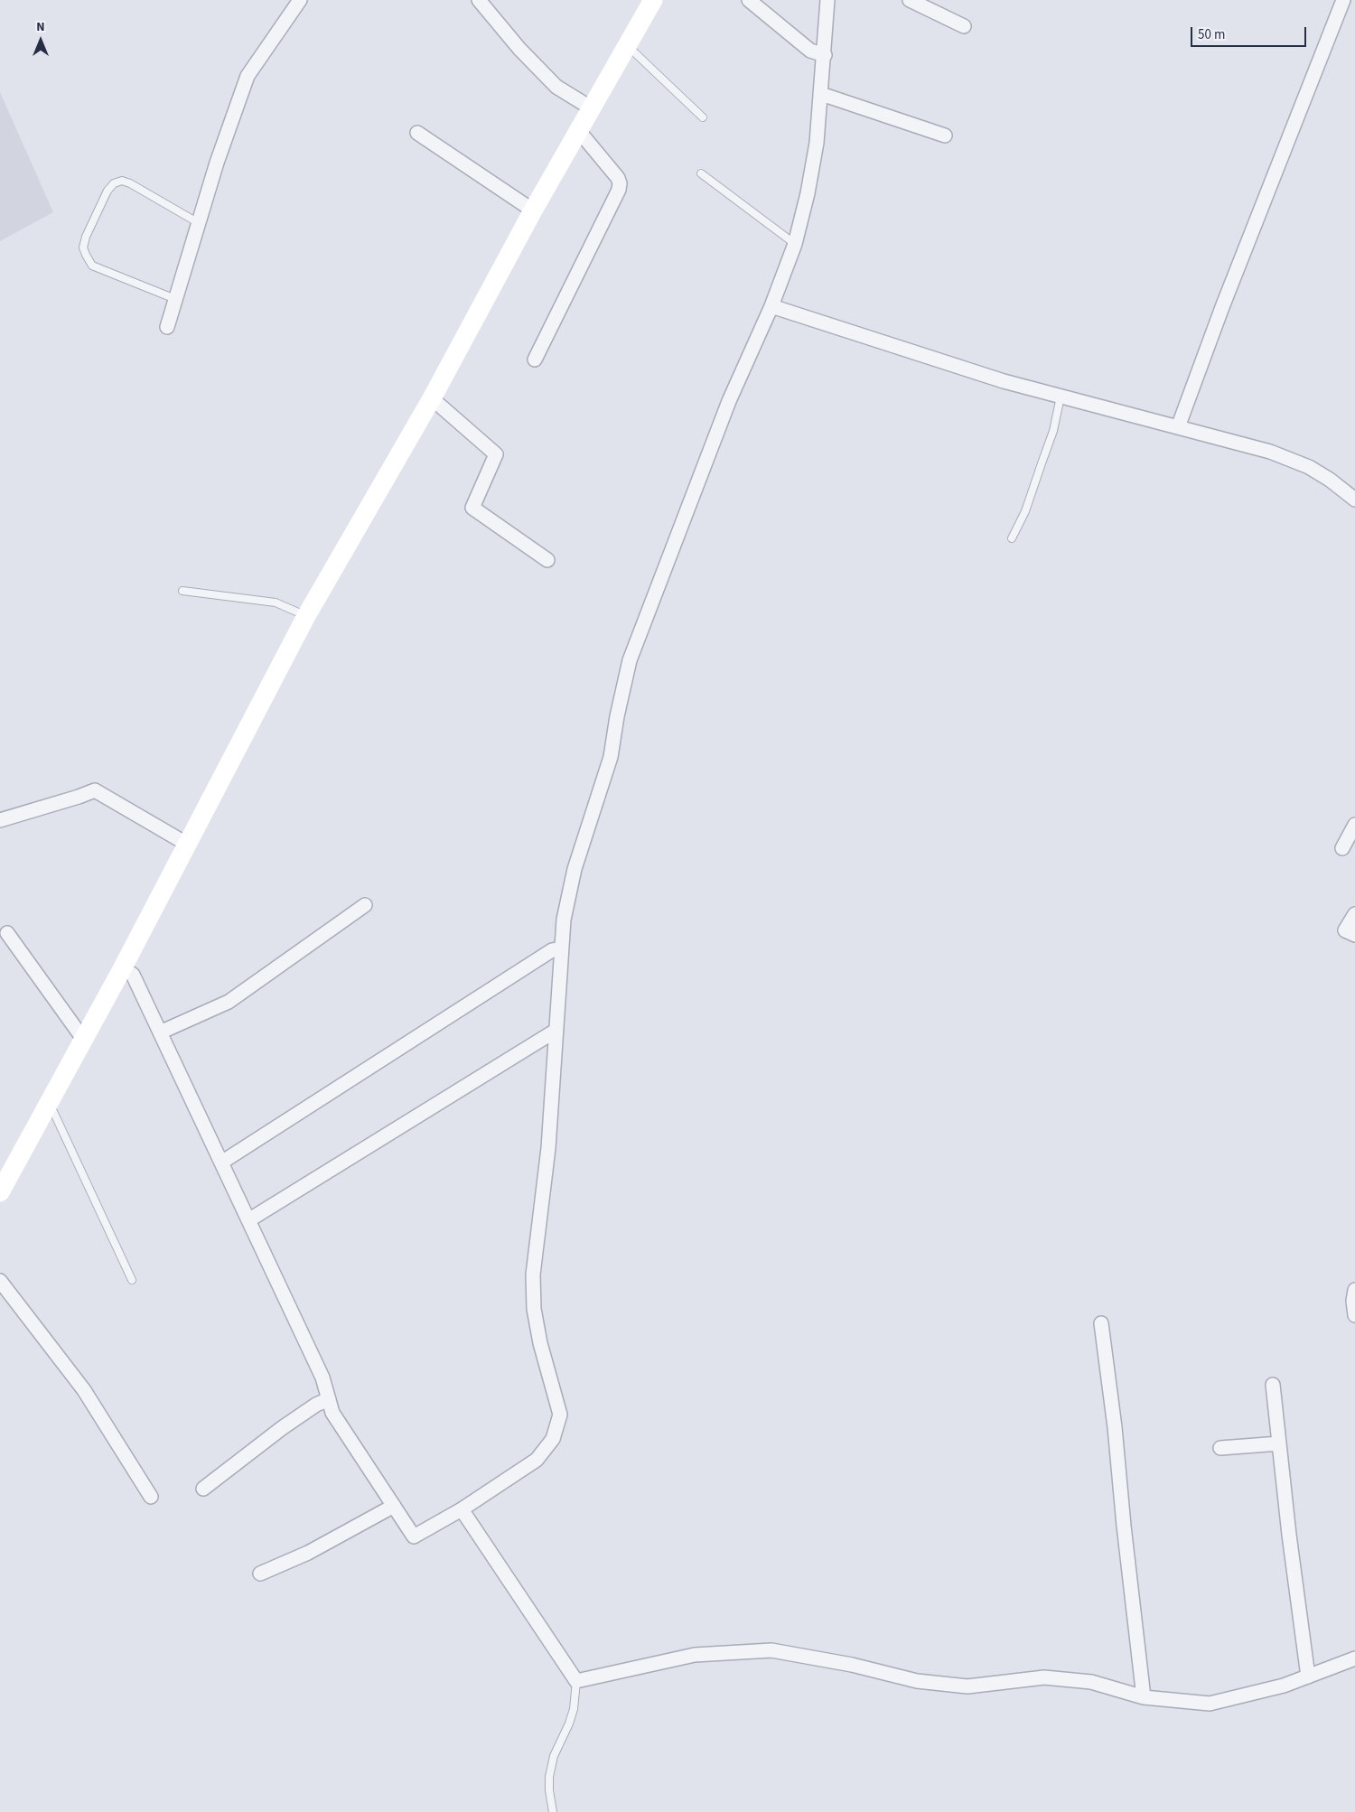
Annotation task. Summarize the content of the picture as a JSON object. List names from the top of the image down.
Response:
{
  "scale_bar": "50 m",
  "north": "top"
}
